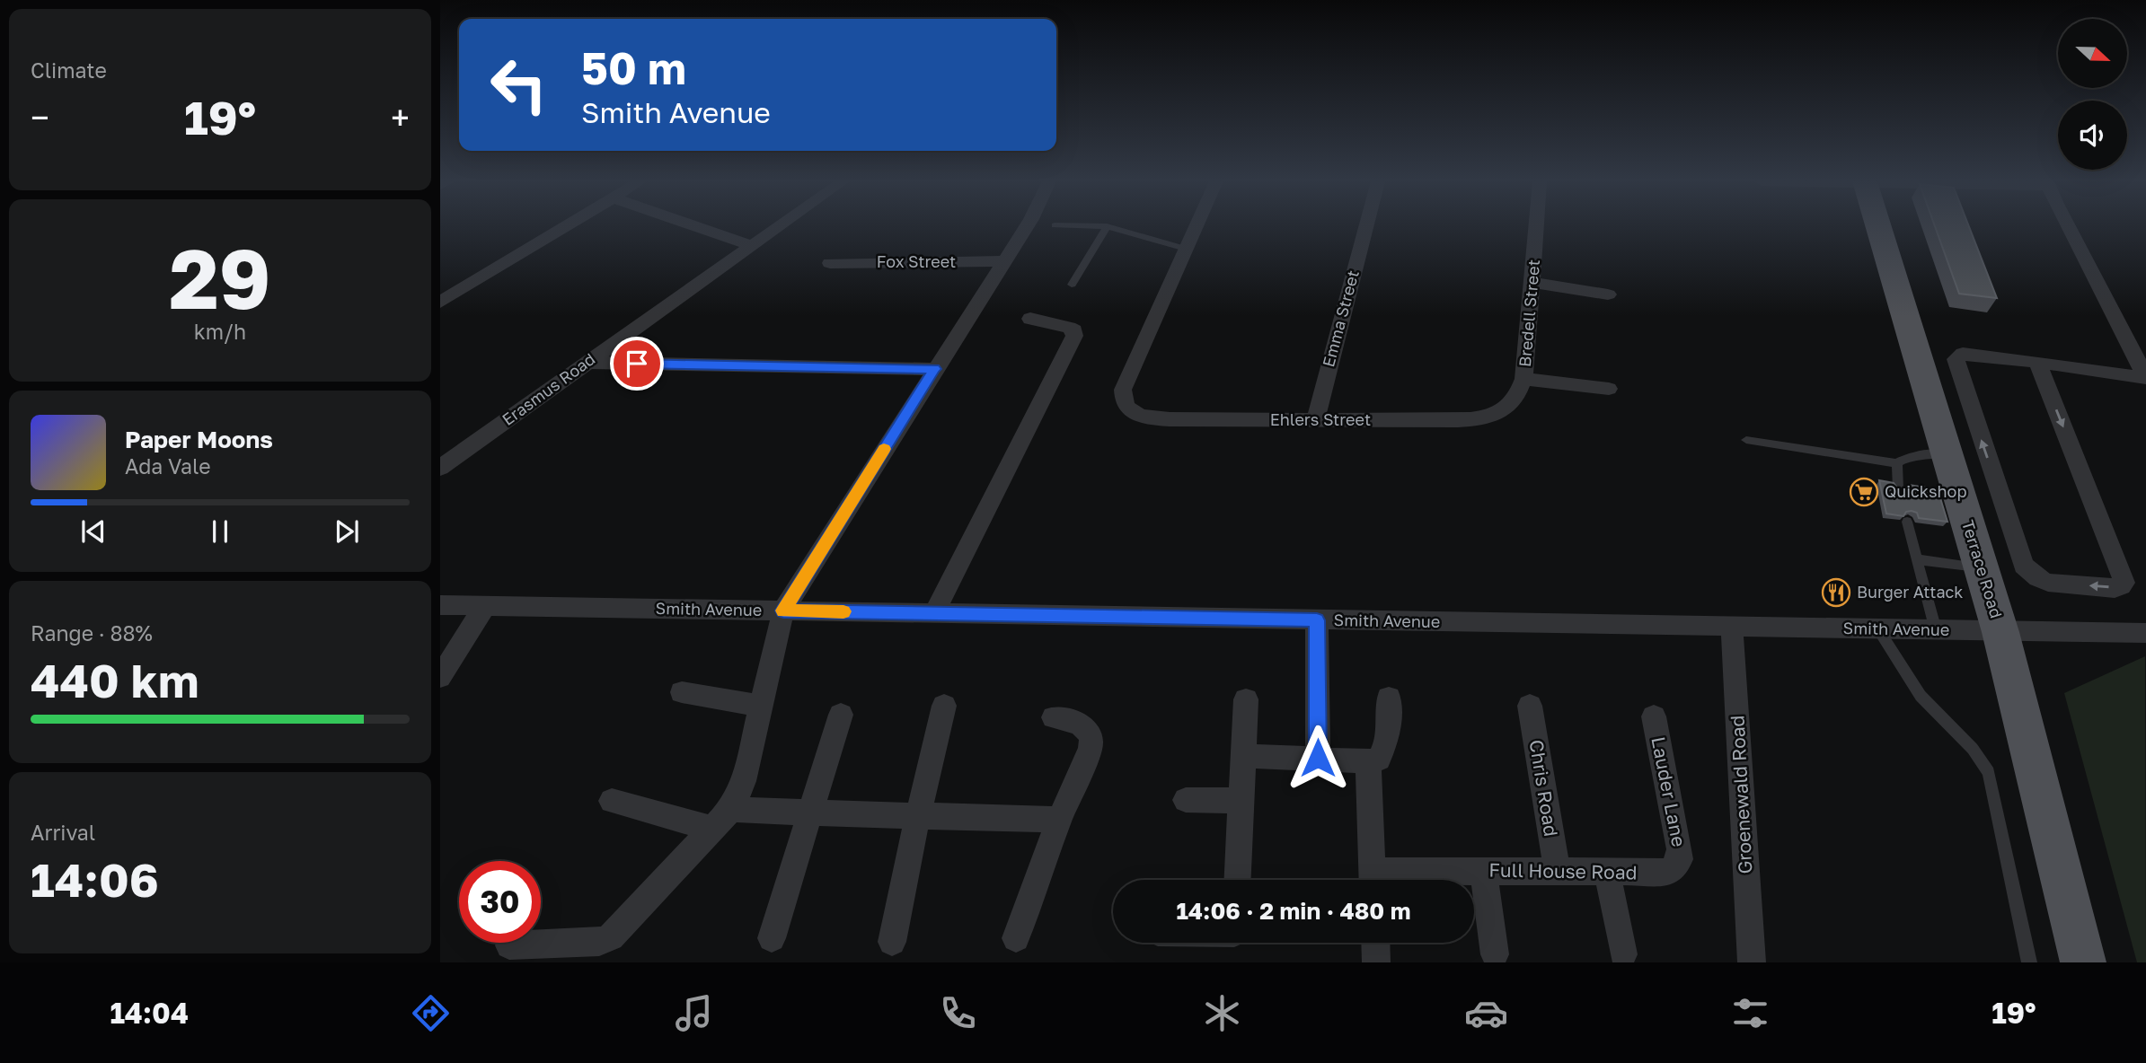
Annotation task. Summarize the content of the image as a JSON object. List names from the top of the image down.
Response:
{
  "streets": {
    "main road": ["Terrace Road"],
    "street": [
      "Fox Street",
      "Bredell Street",
      "Emma Street",
      "Erasmus Road",
      "Ehlers Street",
      "Smith Avenue",
      "Chris Road",
      "Lauder Lane",
      "Groenewald Road",
      "Full House Road"
    ]
  },
  "crossings": [
    ["Bredell Street", "Ehlers Street"],
    ["Emma Street", "Ehlers Street"],
    ["Terrace Road", "Smith Avenue"],
    ["Smith Avenue", "Groenewald Road"],
    ["Chris Road", "Full House Road"],
    ["Lauder Lane", "Full House Road"]
  ],
  "places": {
    "supermarket": ["Quickshop"],
    "restaurant": ["Burger Attack"]
  },
  "north": "right",
  "page": {
    "tile": [
      "Climate",
      ["29", "km/h"],
      ["Range · 88%", "440 km"],
      ["Arrival", "14:06"]
    ],
    "turn": ["50 m", "Smith Avenue"],
    "heat": ["−", "19°", "+"],
    "song": ["Paper Moons", "Ada Vale"],
    "limit": "30",
    "trip": "14:06 · 2 min · 480 m",
    "tabs": ["14:04", "19°"]
  }
}
